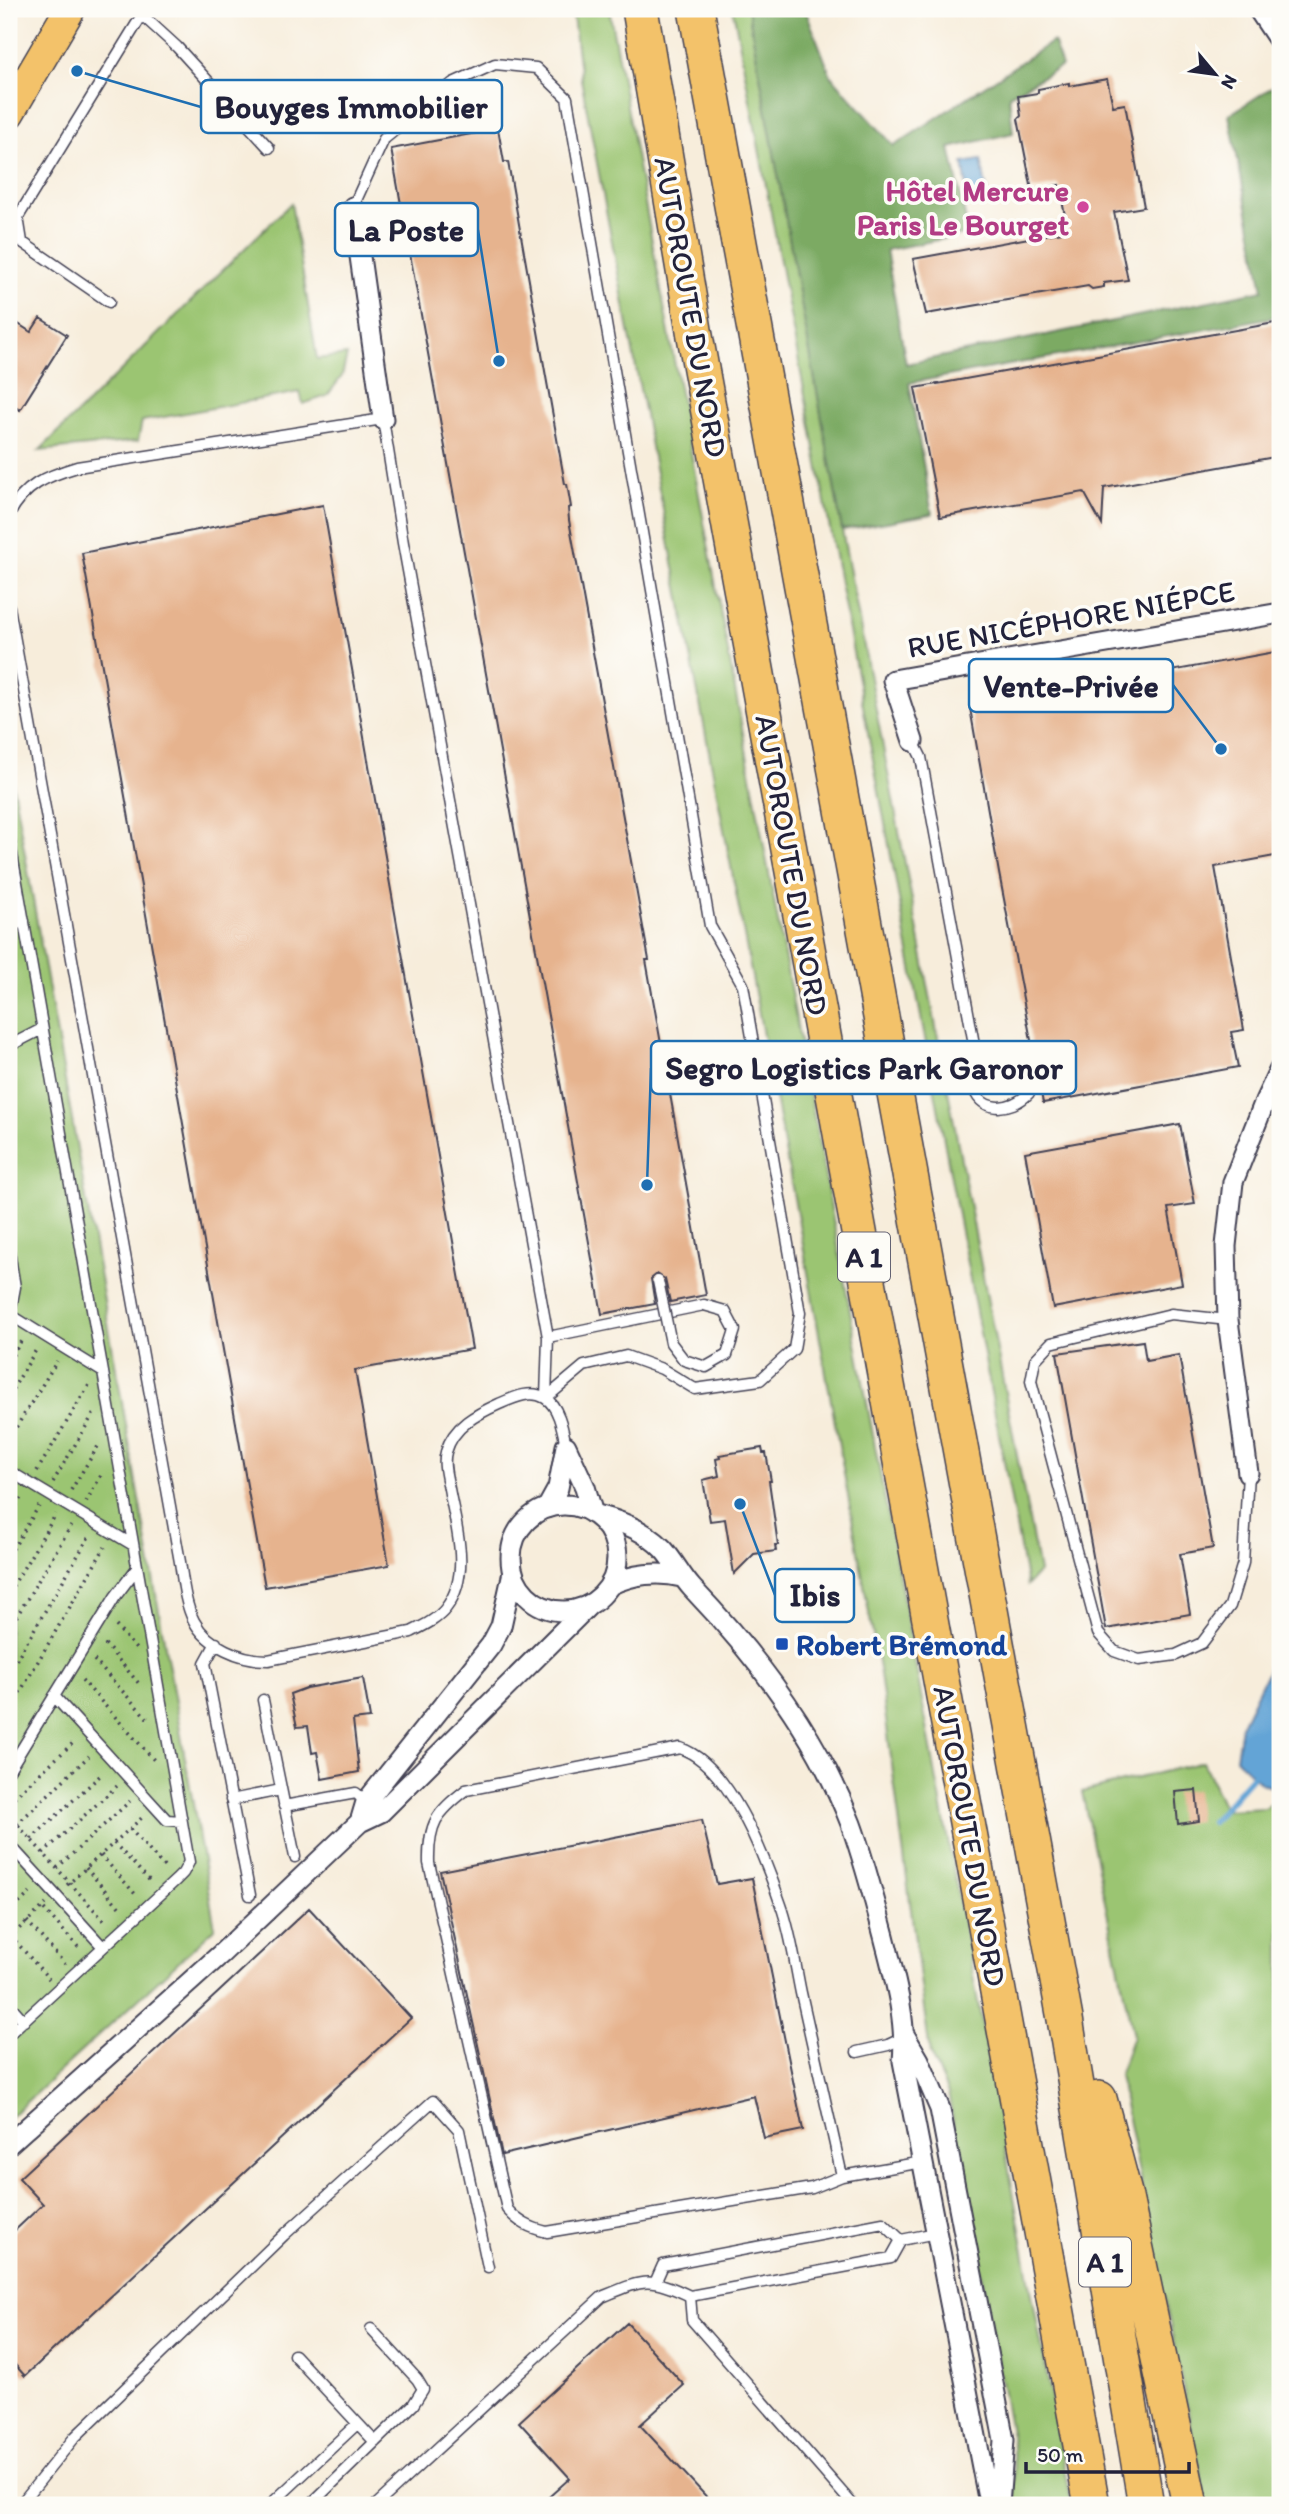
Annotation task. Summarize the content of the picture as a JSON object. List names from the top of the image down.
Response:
{
  "streets": {
    "highway": ["AUTOROUTE DU NORD", "A 1"],
    "street": ["RUE NICÉPHORE NIÉPCE"]
  },
  "places": {
    "other": [
      "Bouyges Immobilier",
      "Hôtel Mercure Paris Le Bourget",
      "La Poste",
      "Vente-Privée",
      "Segro Logistics Park Garonor",
      "Ibis"
    ],
    "transit": ["Robert Brémond"]
  },
  "scale_bar": "50 m",
  "north": "bottom right"
}
